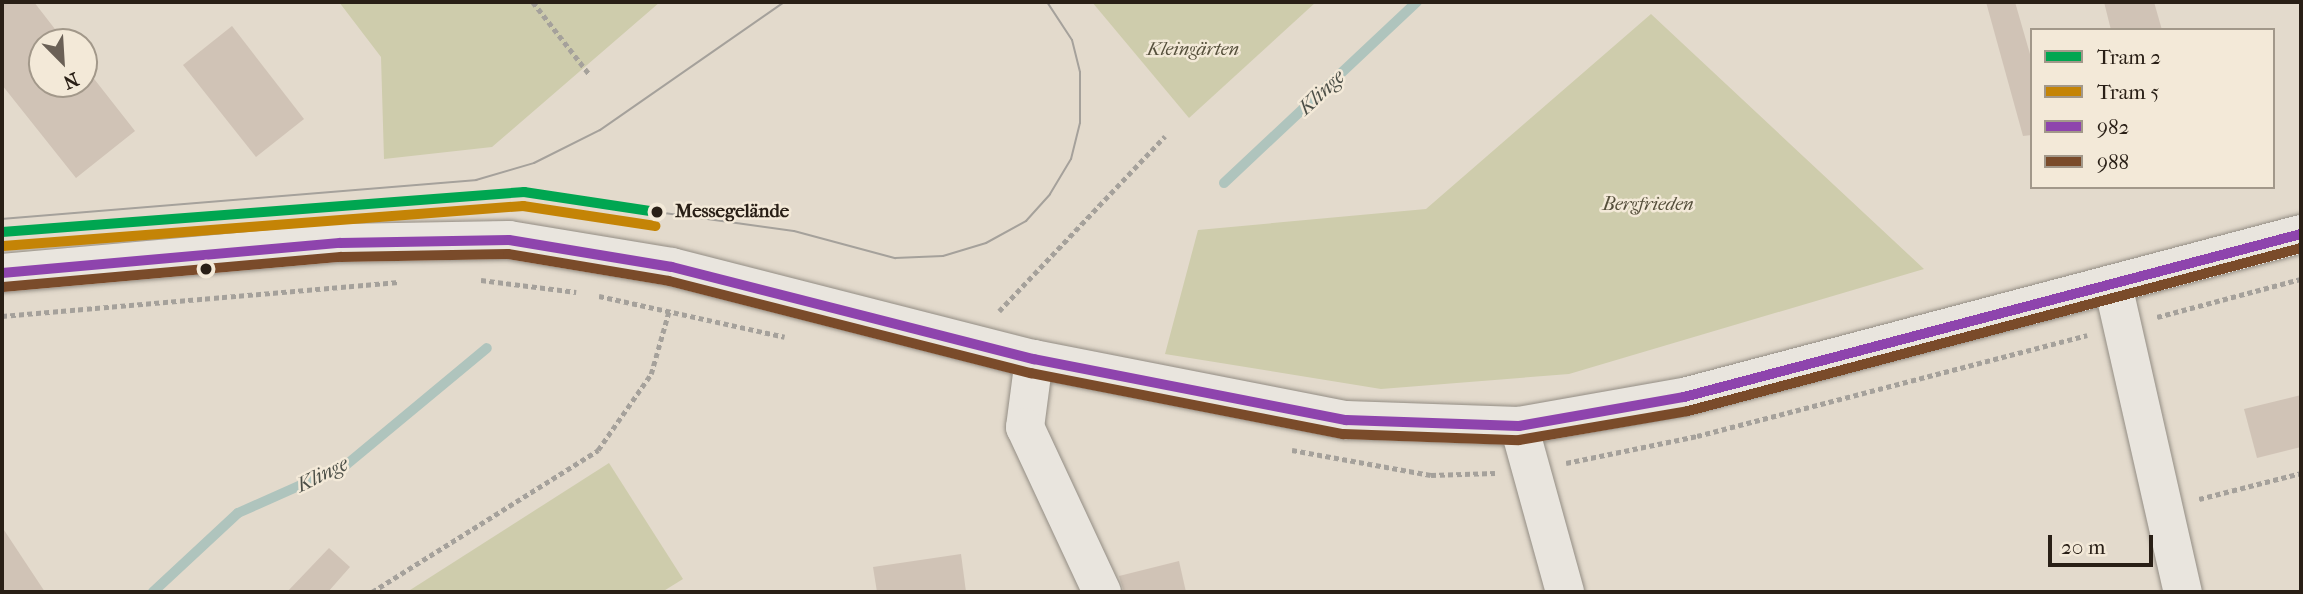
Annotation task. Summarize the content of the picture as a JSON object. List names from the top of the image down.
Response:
{
  "water": ["Klinge"],
  "parks": ["Kleingärten", "Bergfrieden"],
  "places": ["Messegelände"],
  "lines": [
    "tram line 2",
    "tram line 5",
    "transit line 982",
    "transit line 988"
  ],
  "legend": [
    "Tram 2",
    "Tram 5",
    "982",
    "988"
  ],
  "scale_bar": "20 m",
  "north": "bottom right"
}
